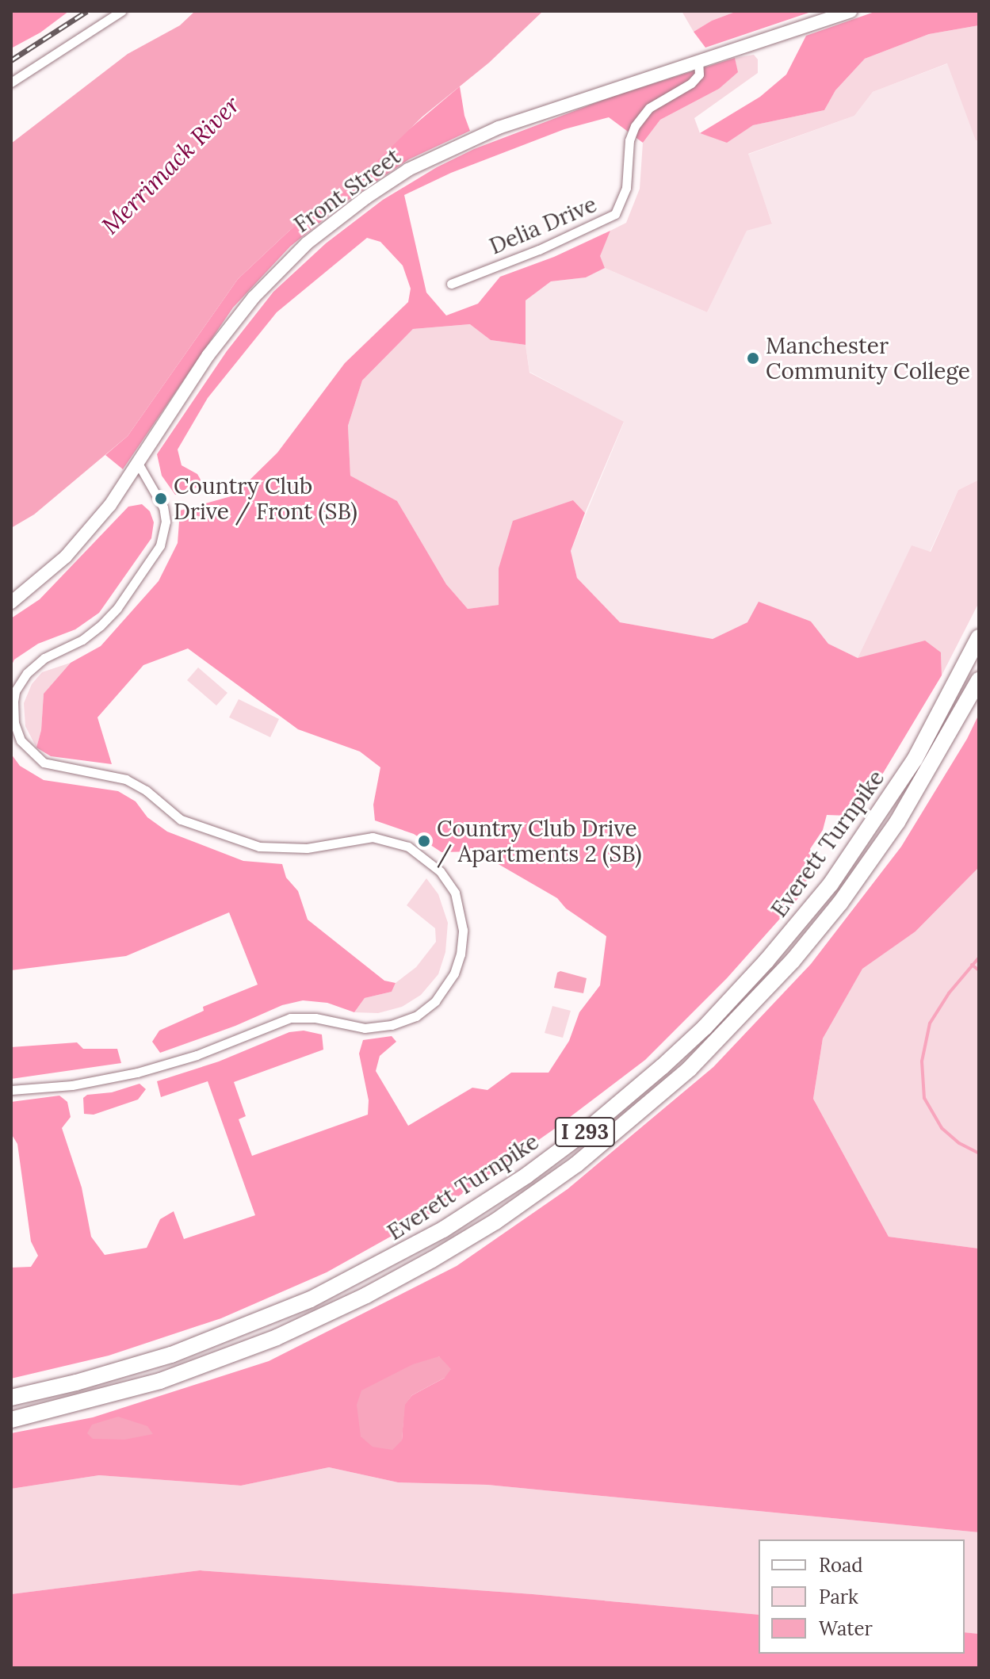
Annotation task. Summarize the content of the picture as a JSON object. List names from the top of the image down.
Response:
{
  "streets": {
    "highway": ["Everett Turnpike", "I 293"],
    "main road": ["Front Street"],
    "street": ["Delia Drive"]
  },
  "crossings": [
    ["Front Street", "Delia Drive"]
  ],
  "water": ["Merrimack River"],
  "places": ["Manchester Community College", "Country Club Drive / Front (SB)", "Country Club Drive / Apartments 2 (SB)"],
  "legend": ["Road", "Park", "Water"]
}
